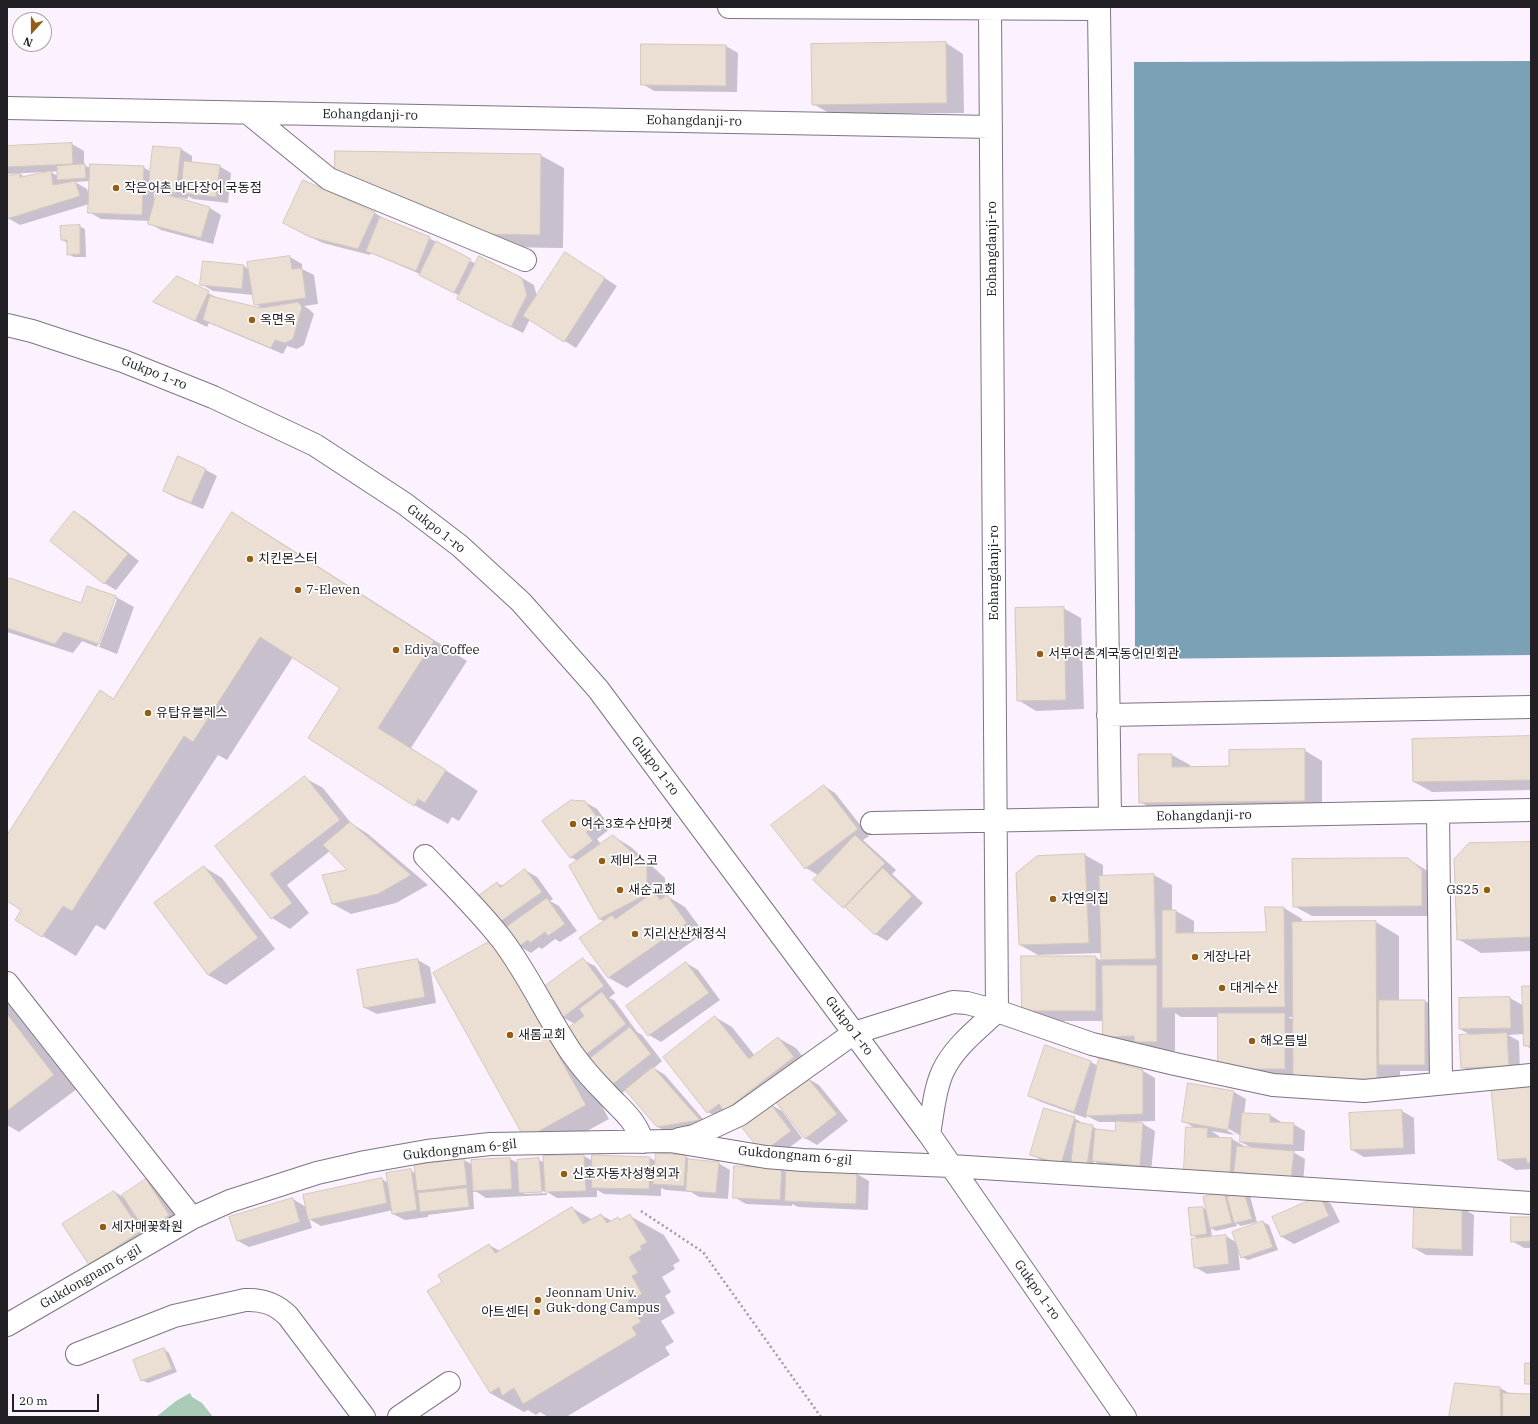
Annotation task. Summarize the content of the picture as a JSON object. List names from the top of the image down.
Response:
{
  "streets": {
    "street": ["Eohangdanji-ro", "Gukpo 1-ro", "Gukdongnam 6-gil"]
  },
  "crossings": [
    ["Gukpo 1-ro", "Gukdongnam 6-gil"]
  ],
  "places": [
    "작은어촌 바다장어 국동점",
    "옥면옥",
    "치킨몬스터",
    "7-Eleven",
    "Ediya Coffee",
    "서부어촌계국동어민회관",
    "유탑유블레스",
    "여수3호수산마켓",
    "제비스코",
    "새순교회",
    "GS25",
    "자연의집",
    "지리산산채정식",
    "게장나라",
    "대게수산",
    "새롬교회",
    "해오름빌",
    "신호자동차성형외과",
    "세자매꽃화원",
    "Jeonnam Univ. Guk-dong Campus",
    "아트센터"
  ],
  "scale_bar": "20 m",
  "north": "bottom"
}
